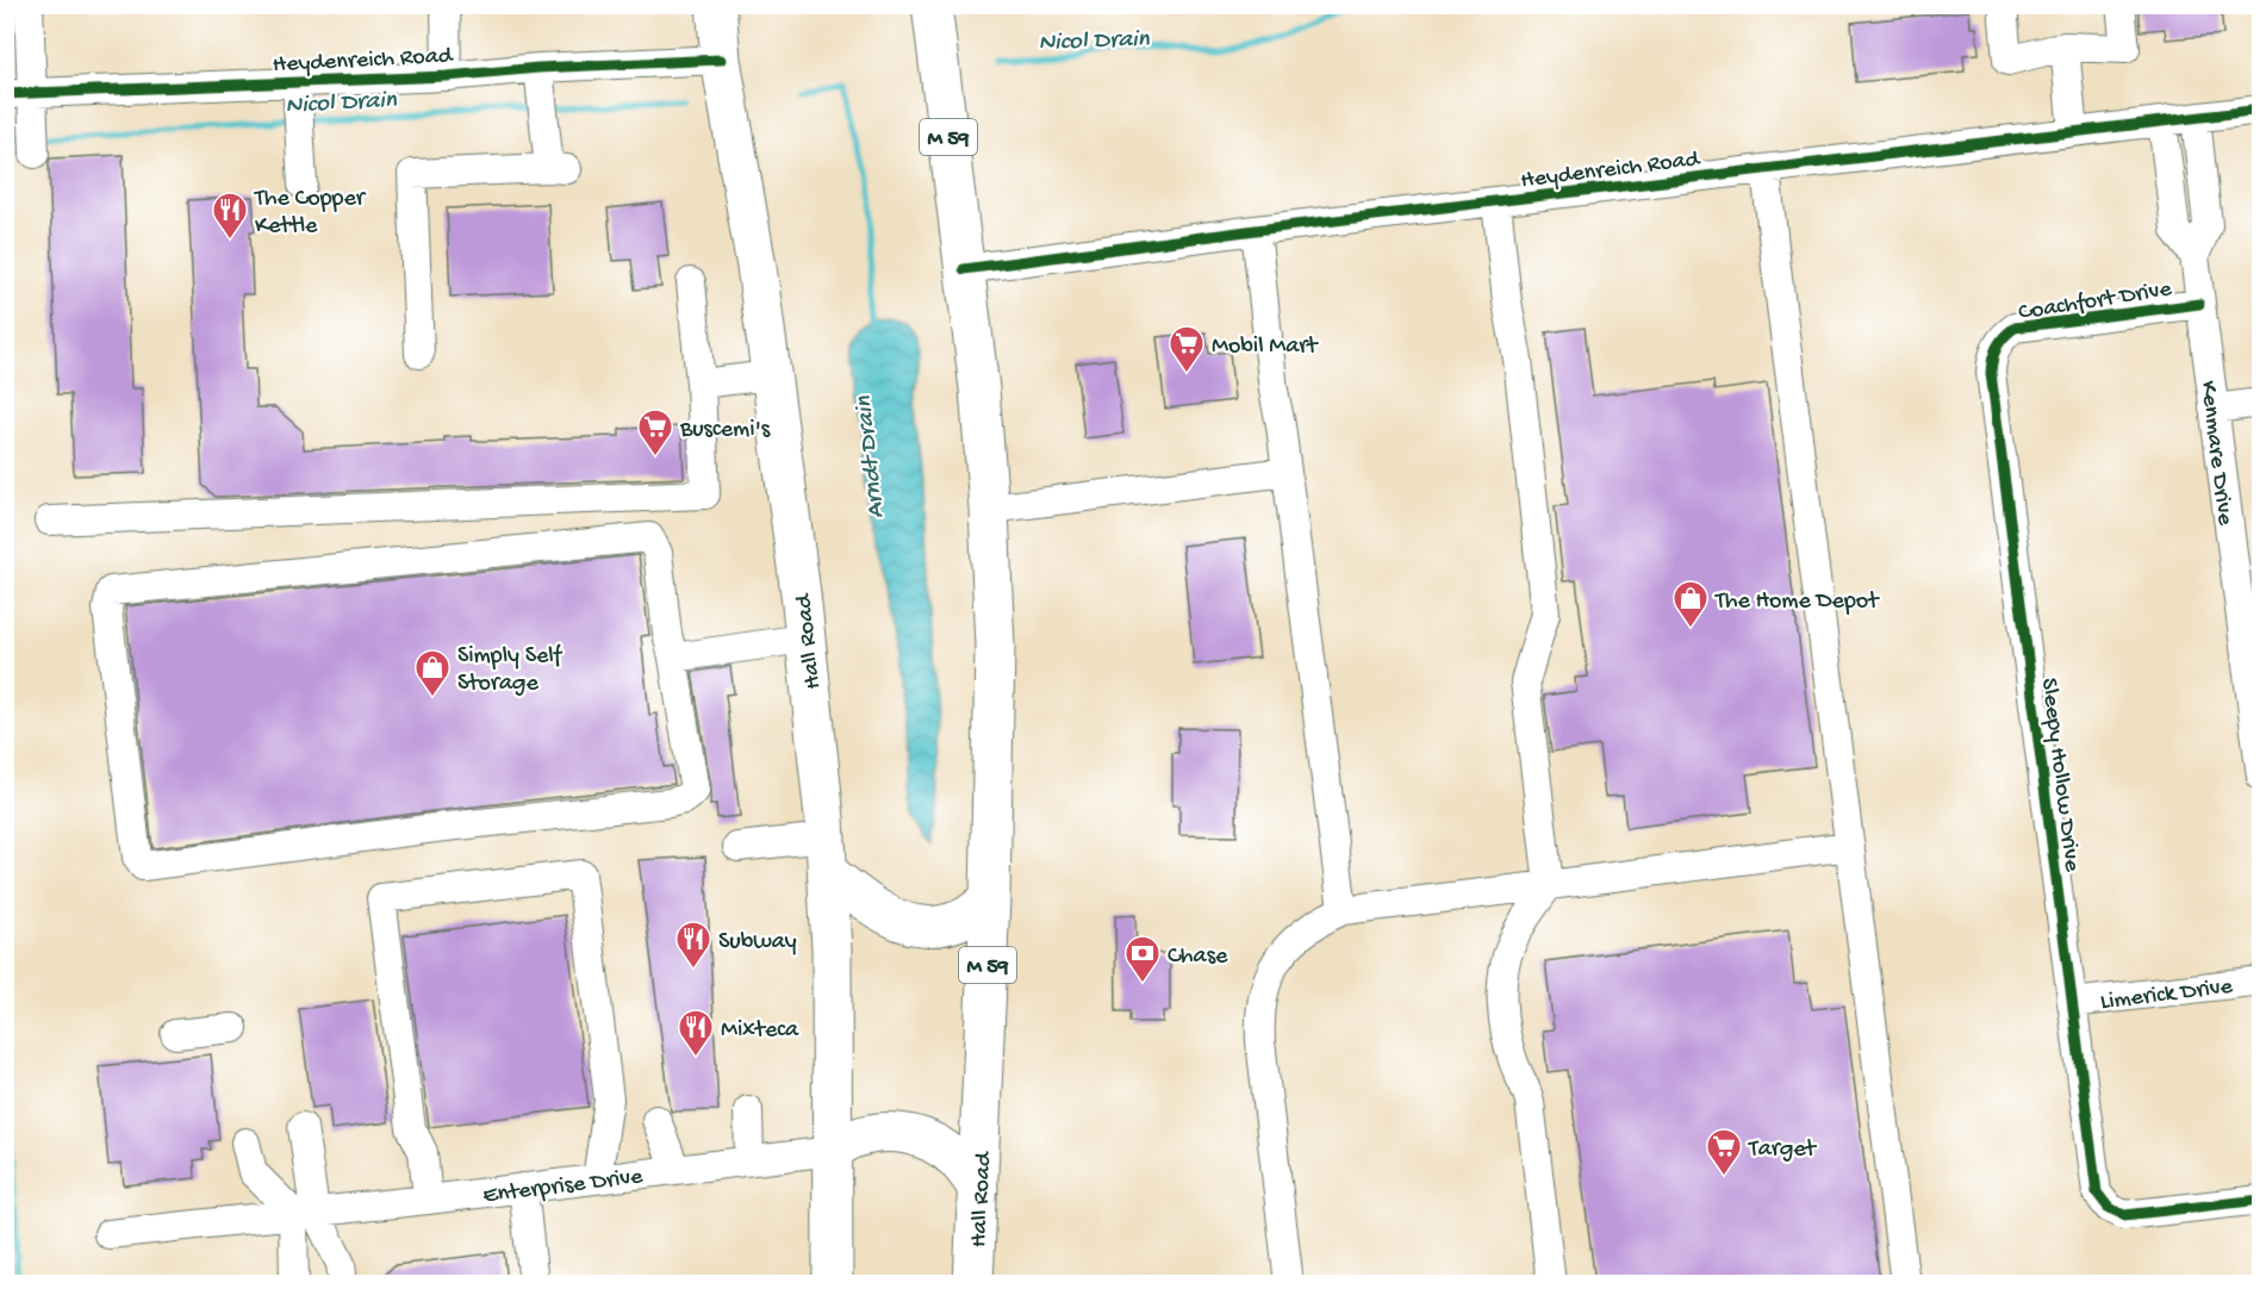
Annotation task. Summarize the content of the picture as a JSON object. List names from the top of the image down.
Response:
{
  "streets": {
    "highway": ["M 59", "Hall Road"],
    "street": [
      "Heydenreich Road",
      "Coachfort Drive",
      "Kenmare Drive",
      "Sleepy Hollow Drive",
      "Limerick Drive",
      "Enterprise Drive"
    ]
  },
  "crossings": [
    ["Heydenreich Road", "Kenmare Drive"],
    ["Heydenreich Road", "Hall Road"],
    ["Coachfort Drive", "Kenmare Drive"],
    ["Coachfort Drive", "Sleepy Hollow Drive"],
    ["Hall Road", "Enterprise Drive"],
    ["Sleepy Hollow Drive", "Limerick Drive"]
  ],
  "water": ["Nicol Drain", "Arndt Drain"],
  "places": {
    "restaurant": ["The Copper Kettle", "Subway", "Mixteca"],
    "supermarket": ["Mobil Mart", "Buscemi's", "Target"],
    "shop": ["The Home Depot", "Simply Self Storage"],
    "bank": ["Chase"]
  }
}
